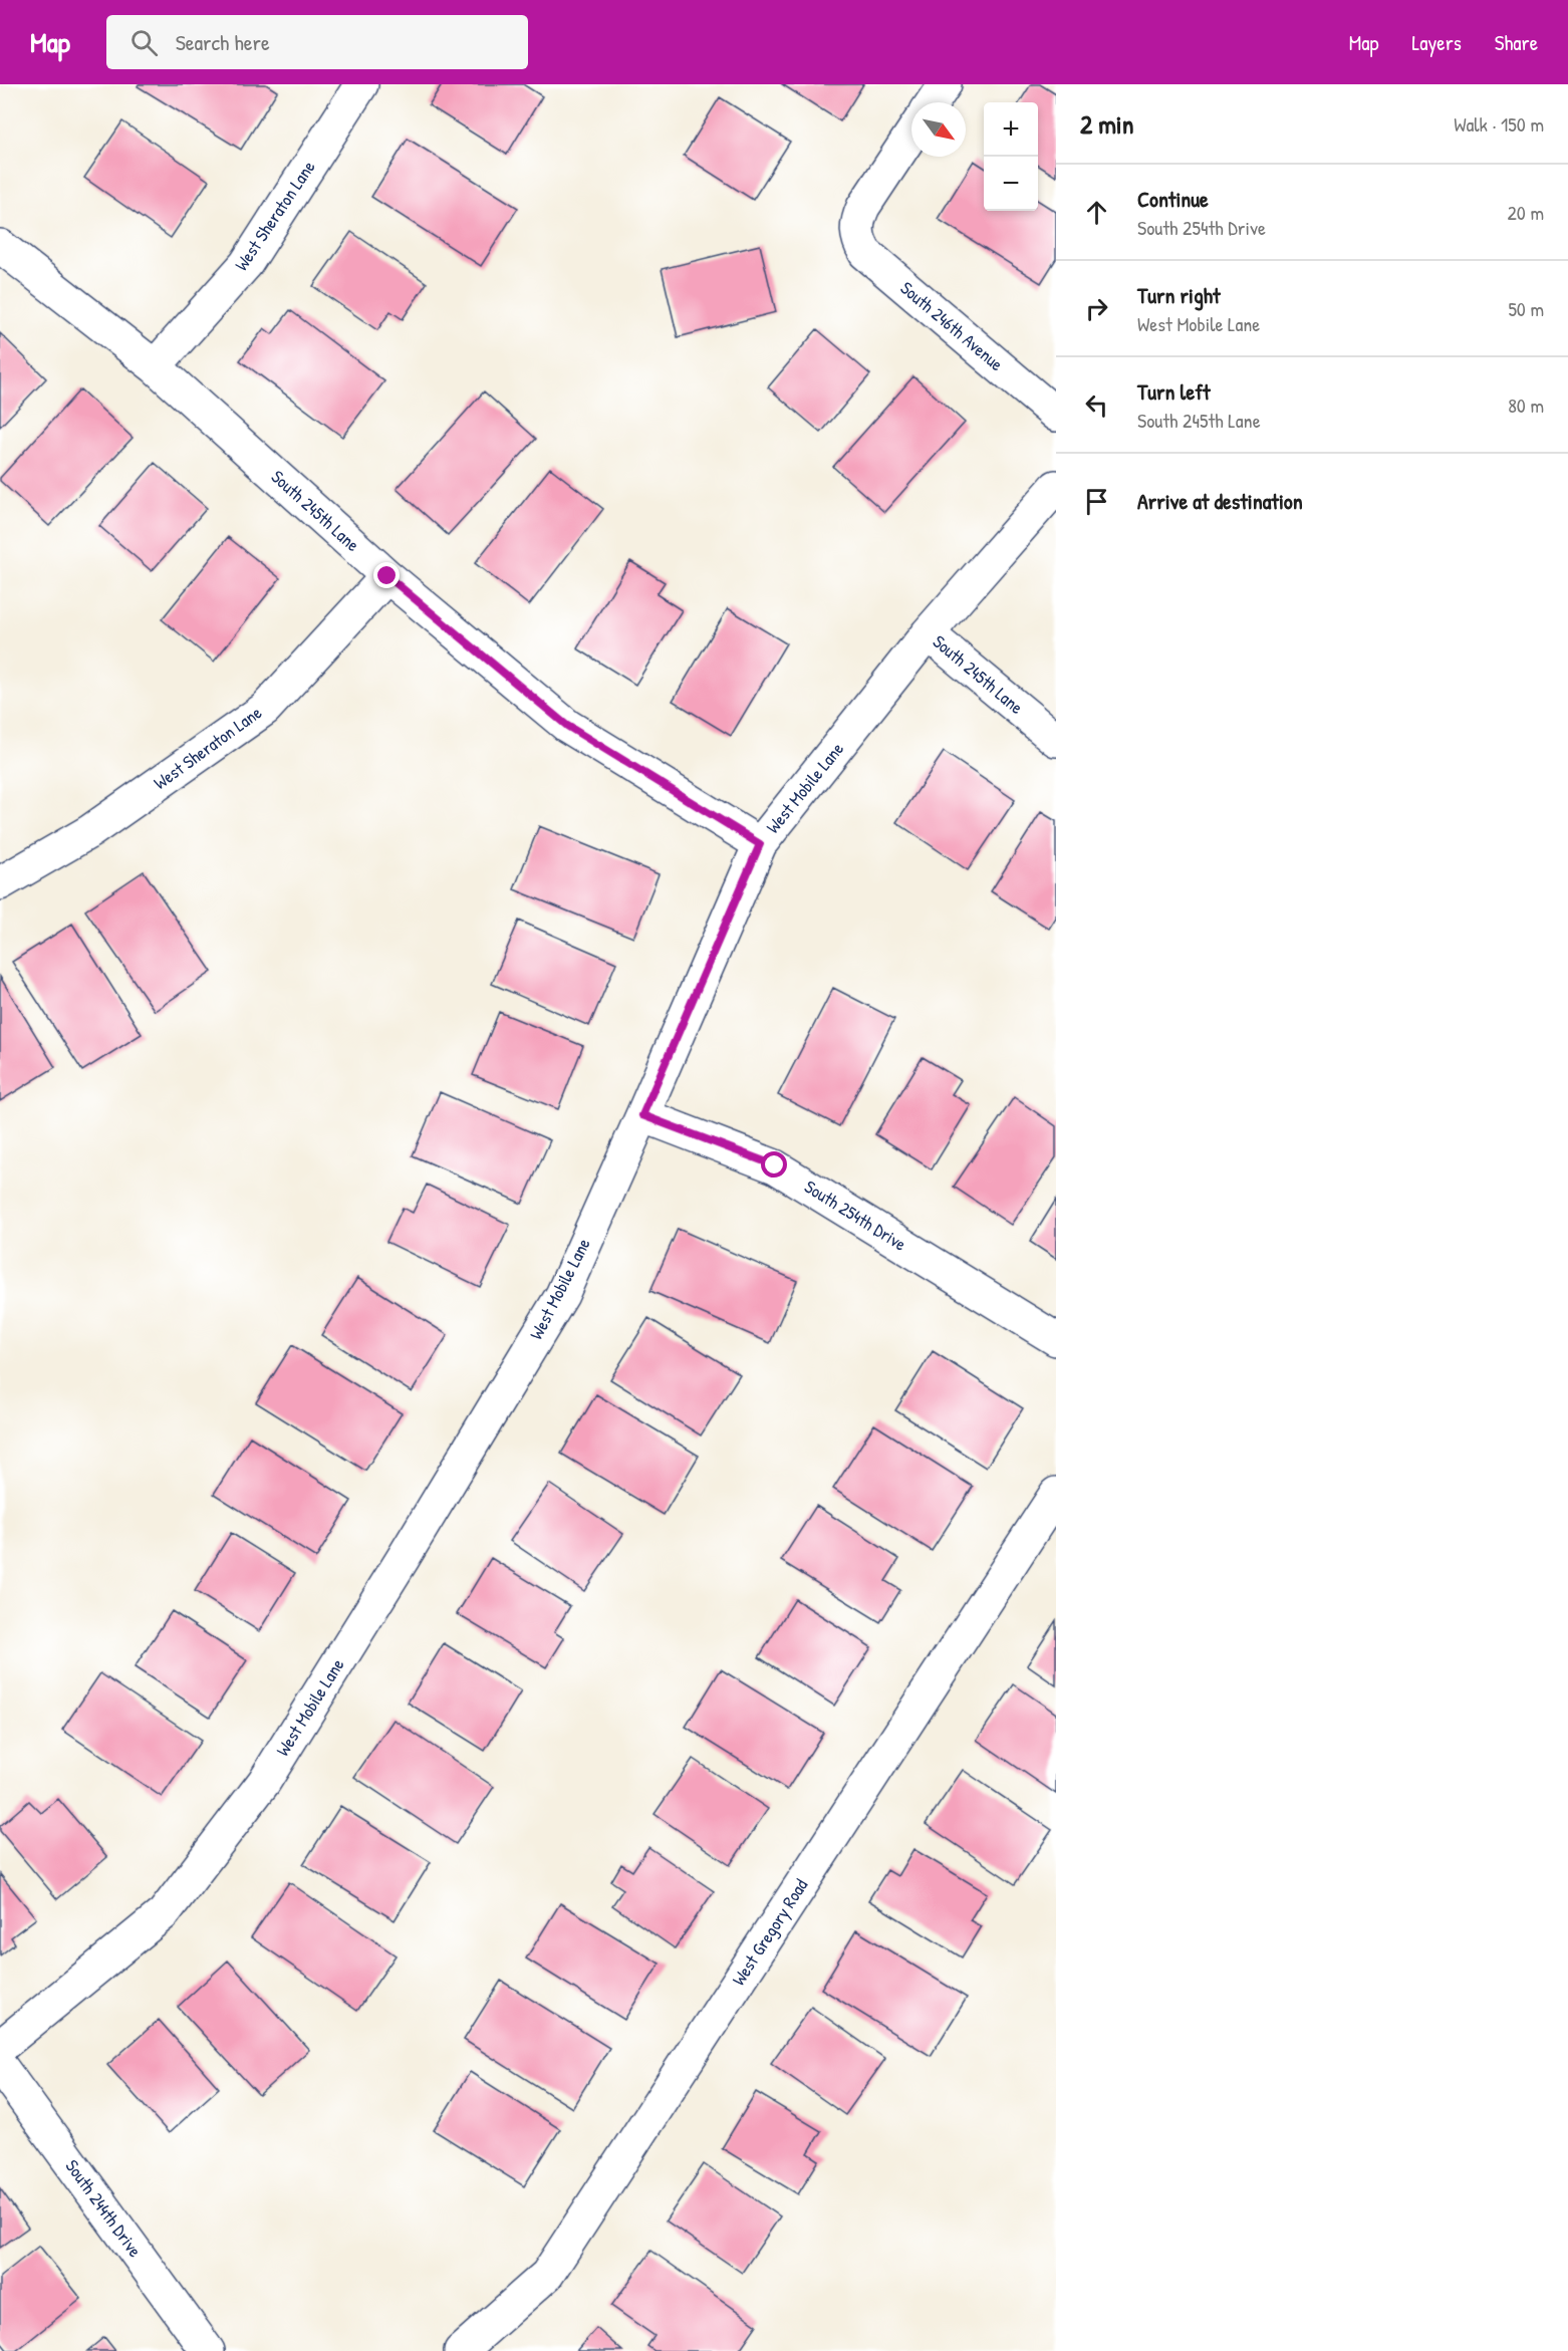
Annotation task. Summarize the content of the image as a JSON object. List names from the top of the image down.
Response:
{
  "streets": {
    "street": [
      "West Sheraton Lane",
      "South 246th Avenue",
      "South 245th Lane",
      "West Mobile Lane",
      "South 254th Drive",
      "West Gregory Road",
      "South 244th Drive"
    ]
  },
  "crossings": [
    ["West Sheraton Lane", "South 245th Lane"],
    ["South 245th Lane", "West Mobile Lane"],
    ["West Mobile Lane", "South 254th Drive"]
  ],
  "north": "bottom right",
  "page": {
    "header": "Map",
    "search": "Search here",
    "nav": ["Map", "Layers", "Share"],
    "heading": ["2 min", "Walk · 150 m"],
    "map_buttons": ["+", "−"],
    "list": [
      ["Continue", "South 254th Drive", "20 m"],
      ["Turn right", "West Mobile Lane", "50 m"],
      ["Turn left", "South 245th Lane", "80 m"],
      "Arrive at destination"
    ]
  }
}
